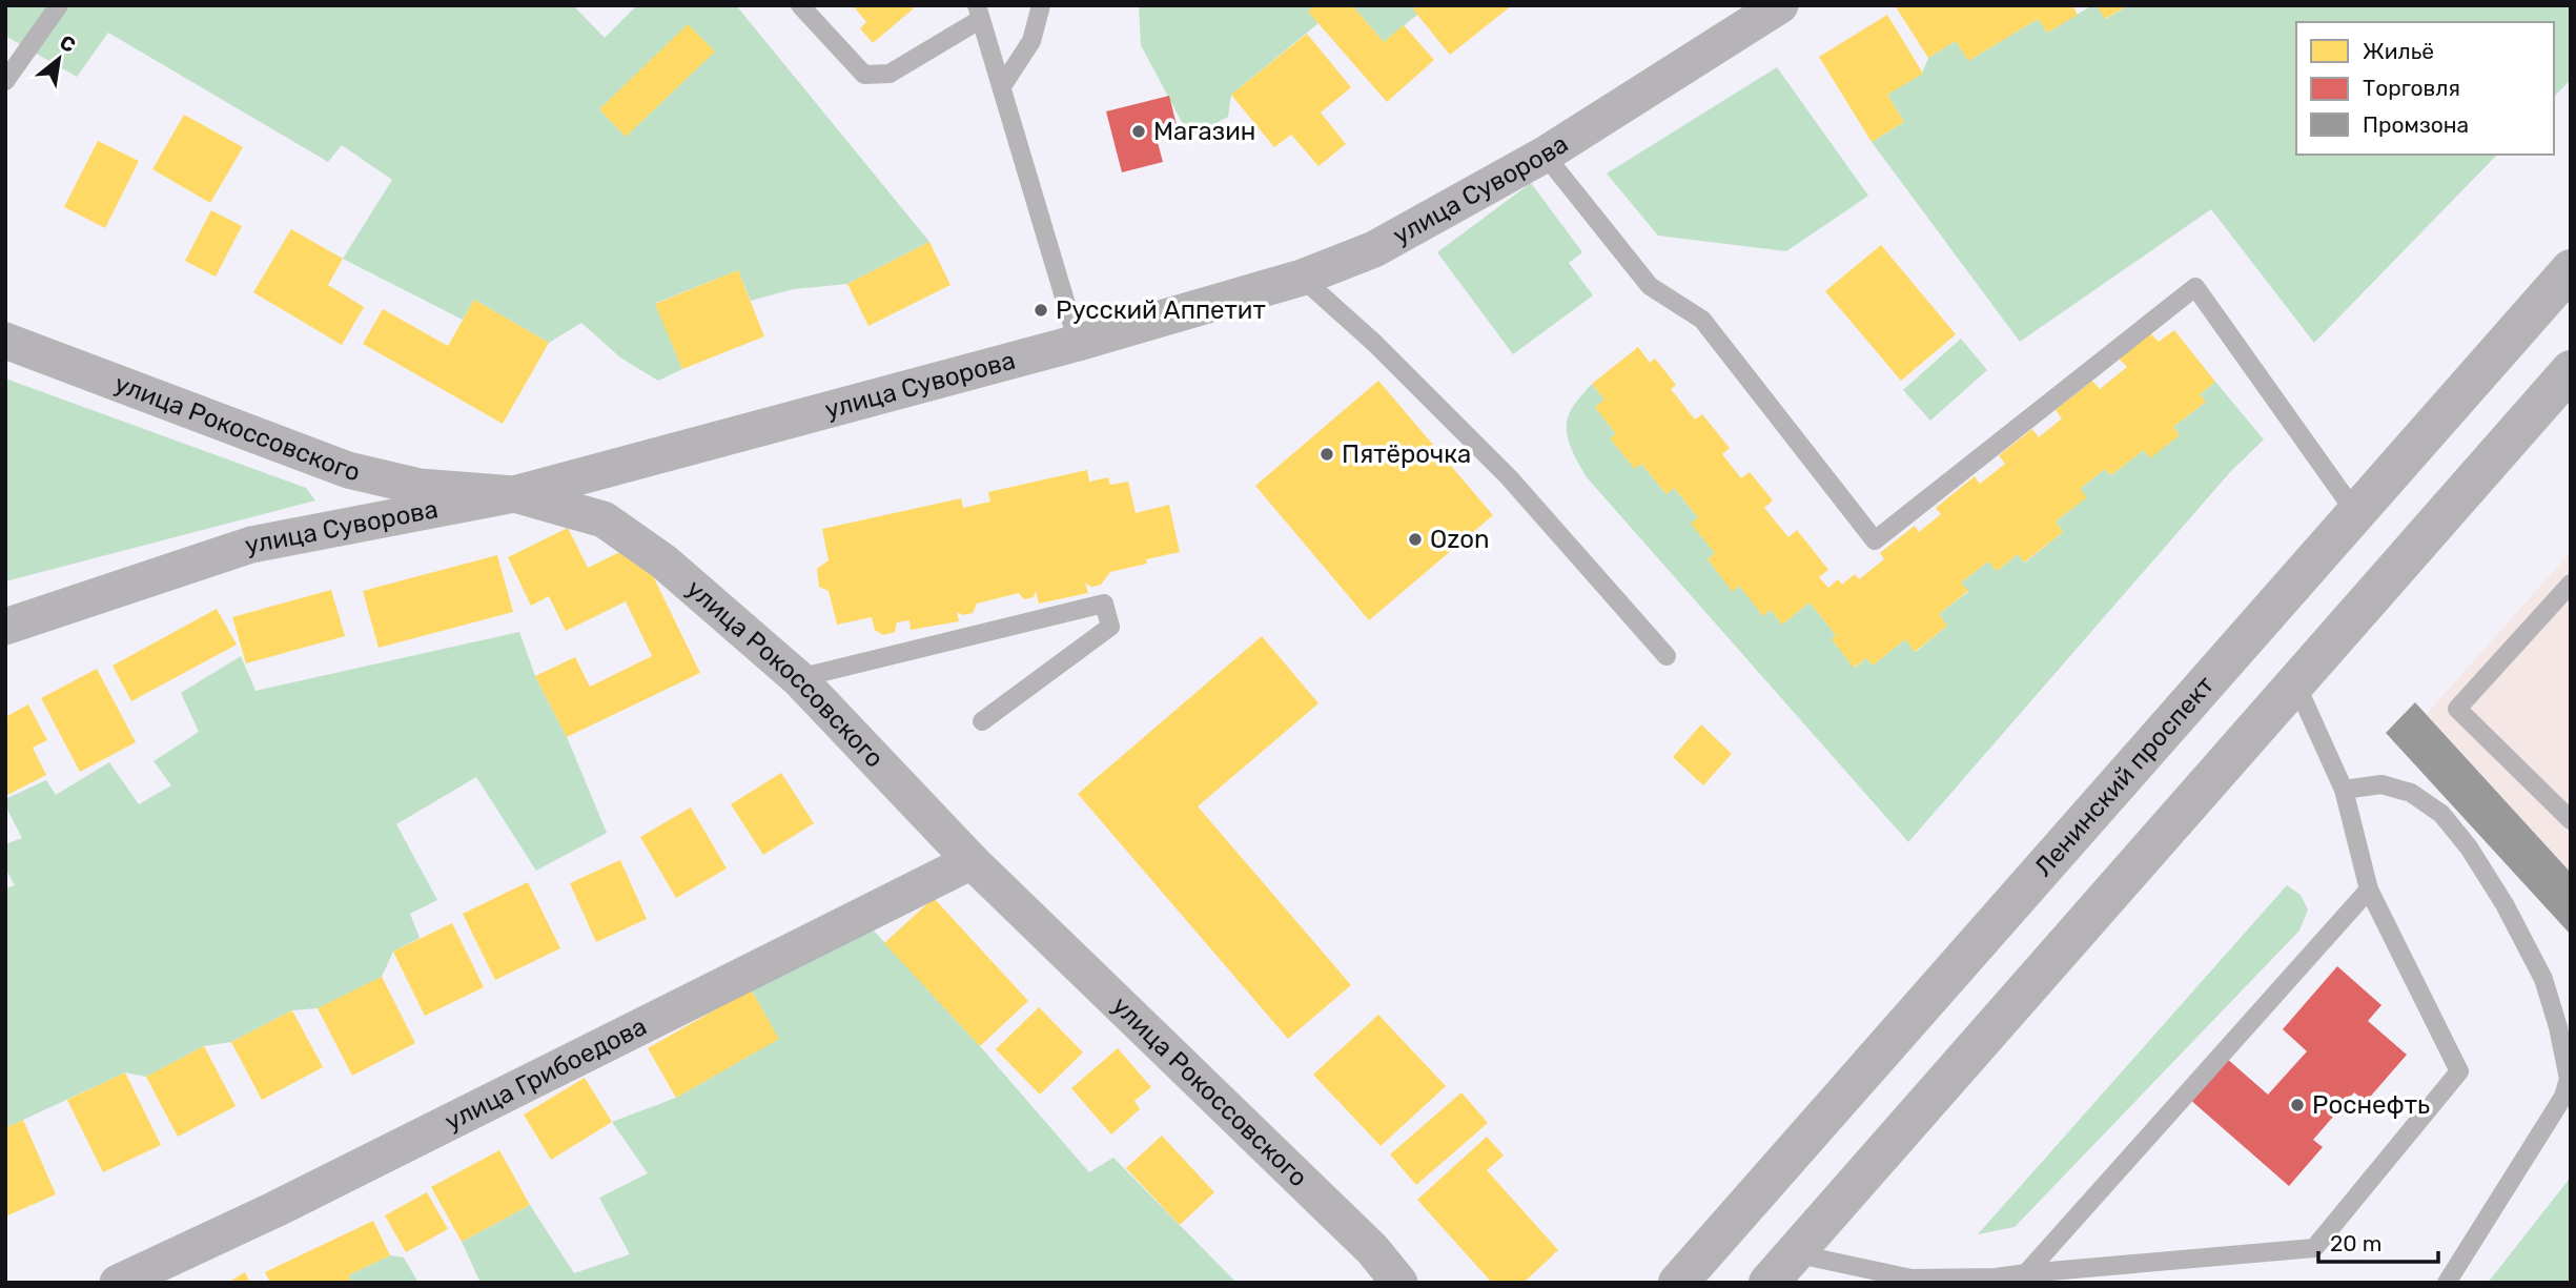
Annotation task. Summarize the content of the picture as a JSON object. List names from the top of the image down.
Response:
{
  "streets": {
    "main road": ["Ленинский проспект"],
    "street": ["улица Суворова", "улица Рокоссовского", "улица Грибоедова"]
  },
  "crossings": [
    ["улица Суворова", "улица Рокоссовского"],
    ["улица Рокоссовского", "улица Грибоедова"]
  ],
  "places": [
    "Магазин",
    "Русский Аппетит",
    "Пятёрочка",
    "Ozon",
    "Роснефть"
  ],
  "legend": ["Жильё", "Торговля", "Промзона"],
  "scale_bar": "20 m",
  "north": "top right"
}
